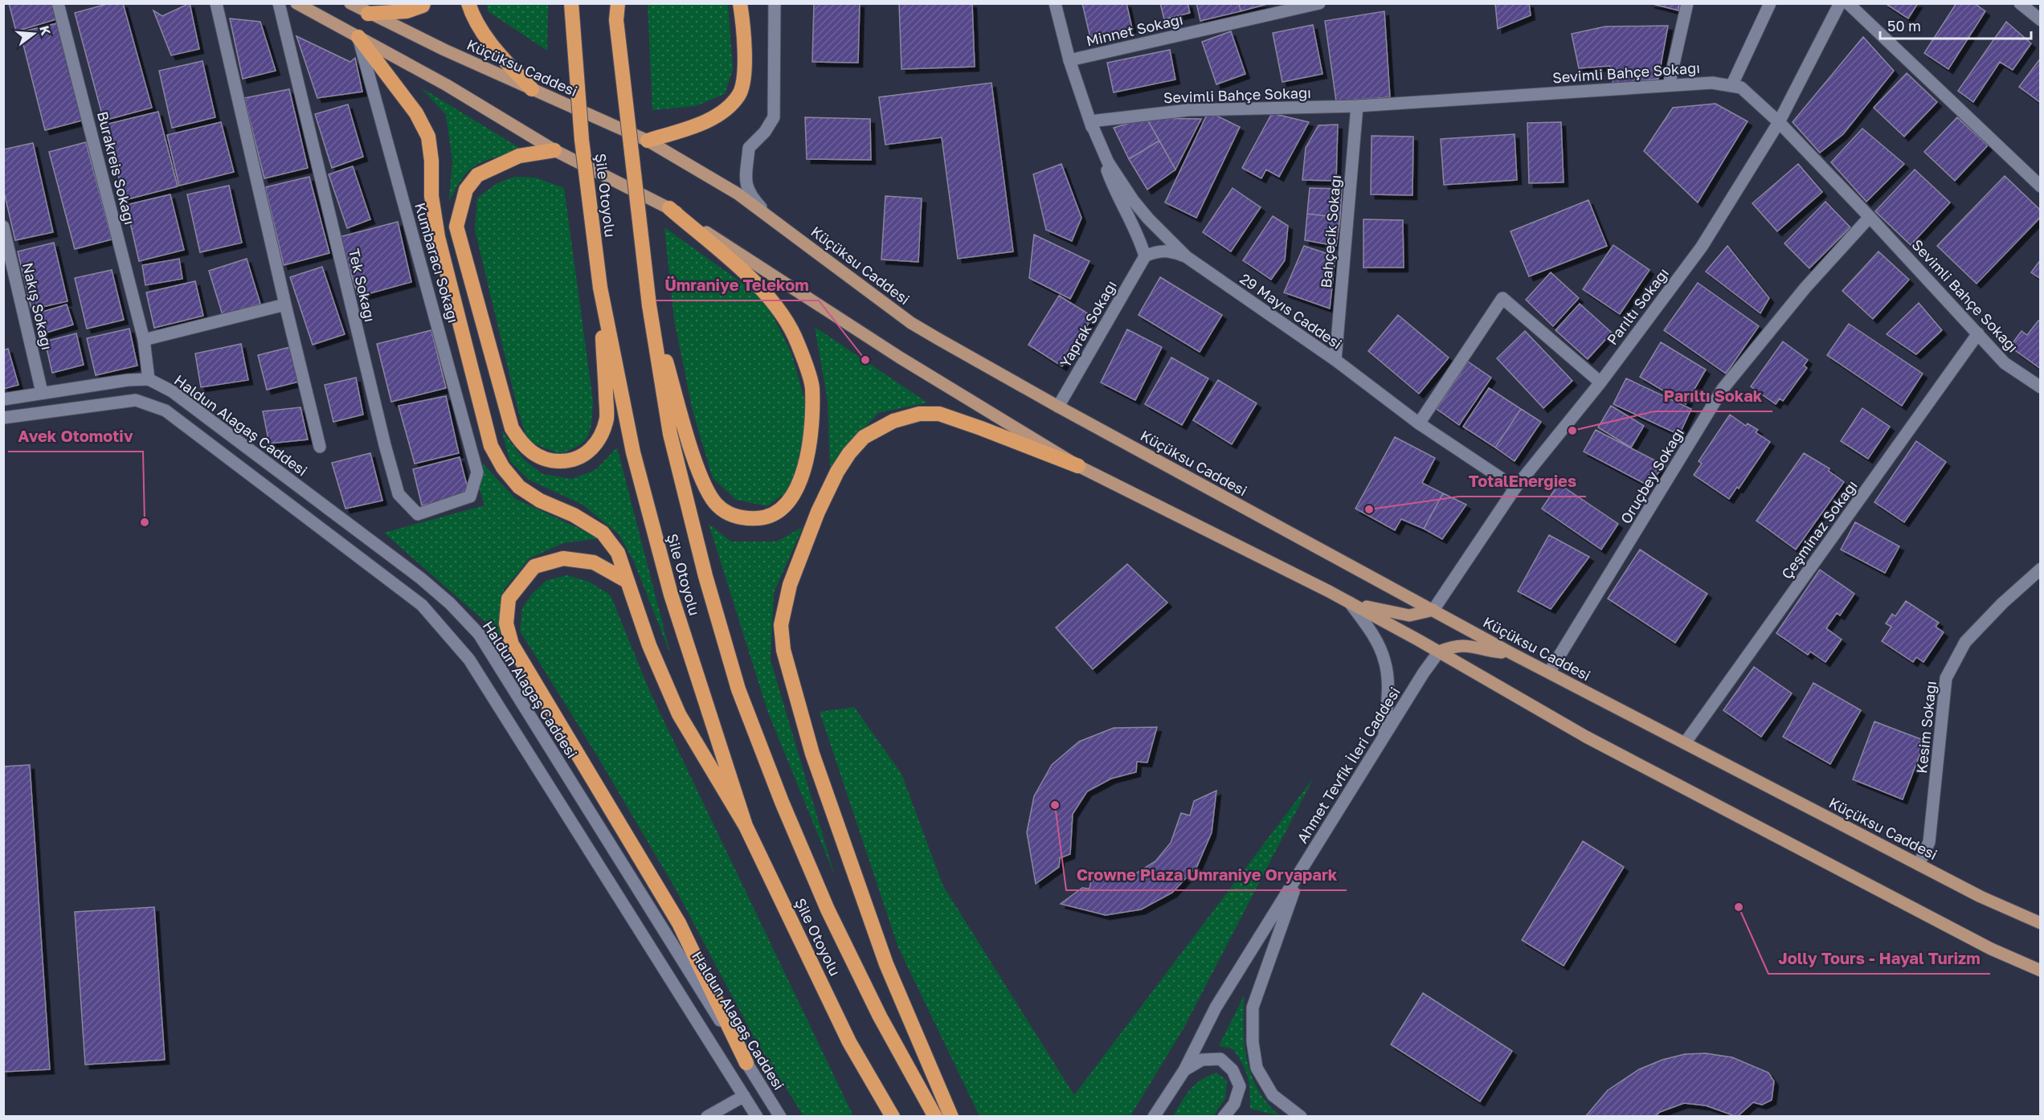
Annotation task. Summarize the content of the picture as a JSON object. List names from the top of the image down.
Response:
{
  "streets": {
    "highway": ["Şile Otoyolu"],
    "main road": ["Küçüksu Caddesi"],
    "street": [
      "Minnet Sokağı",
      "Sevimli Bahçe Sokağı",
      "Burakreis Sokağı",
      "Bahçecik Sokağı",
      "Kumbaracı Sokağı",
      "Tek Sokağı",
      "Nakış Sokağı",
      "Parıltı Sokağı",
      "29 Mayıs Caddesi",
      "Yaprak Sokağı",
      "Haldun Alagaş Caddesi",
      "Oruçbey Sokağı",
      "Çeşminaz Sokağı",
      "Kesim Sokağı",
      "Ahmet Tevfik İleri Caddesi"
    ]
  },
  "crossings": [
    ["Minnet Sokağı", "29 Mayıs Caddesi"],
    ["Küçüksu Caddesi", "Parıltı Sokağı"],
    ["Küçüksu Caddesi", "Yaprak Sokağı"],
    ["Küçüksu Caddesi", "Oruçbey Sokağı"],
    ["Küçüksu Caddesi", "Çeşminaz Sokağı"],
    ["Küçüksu Caddesi", "Kesim Sokağı"],
    ["Sevimli Bahçe Sokağı", "Bahçecik Sokağı"],
    ["Sevimli Bahçe Sokağı", "Parıltı Sokağı"],
    ["Sevimli Bahçe Sokağı", "29 Mayıs Caddesi"],
    ["Sevimli Bahçe Sokağı", "Oruçbey Sokağı"],
    ["Sevimli Bahçe Sokağı", "Çeşminaz Sokağı"],
    ["Burakreis Sokağı", "Haldun Alagaş Caddesi"],
    ["Bahçecik Sokağı", "29 Mayıs Caddesi"],
    ["Kumbaracı Sokağı", "Tek Sokağı"],
    ["Parıltı Sokağı", "29 Mayıs Caddesi"],
    ["29 Mayıs Caddesi", "Yaprak Sokağı"]
  ],
  "places": [
    "Ümraniye Telekom",
    "Parıltı Sokak",
    "TotalEnergies",
    "Avek Otomotiv",
    "Crowne Plaza Umraniye Oryapark",
    "Jolly Tours - Hayal Turizm"
  ],
  "scale_bar": "50 m",
  "north": "right"
}
